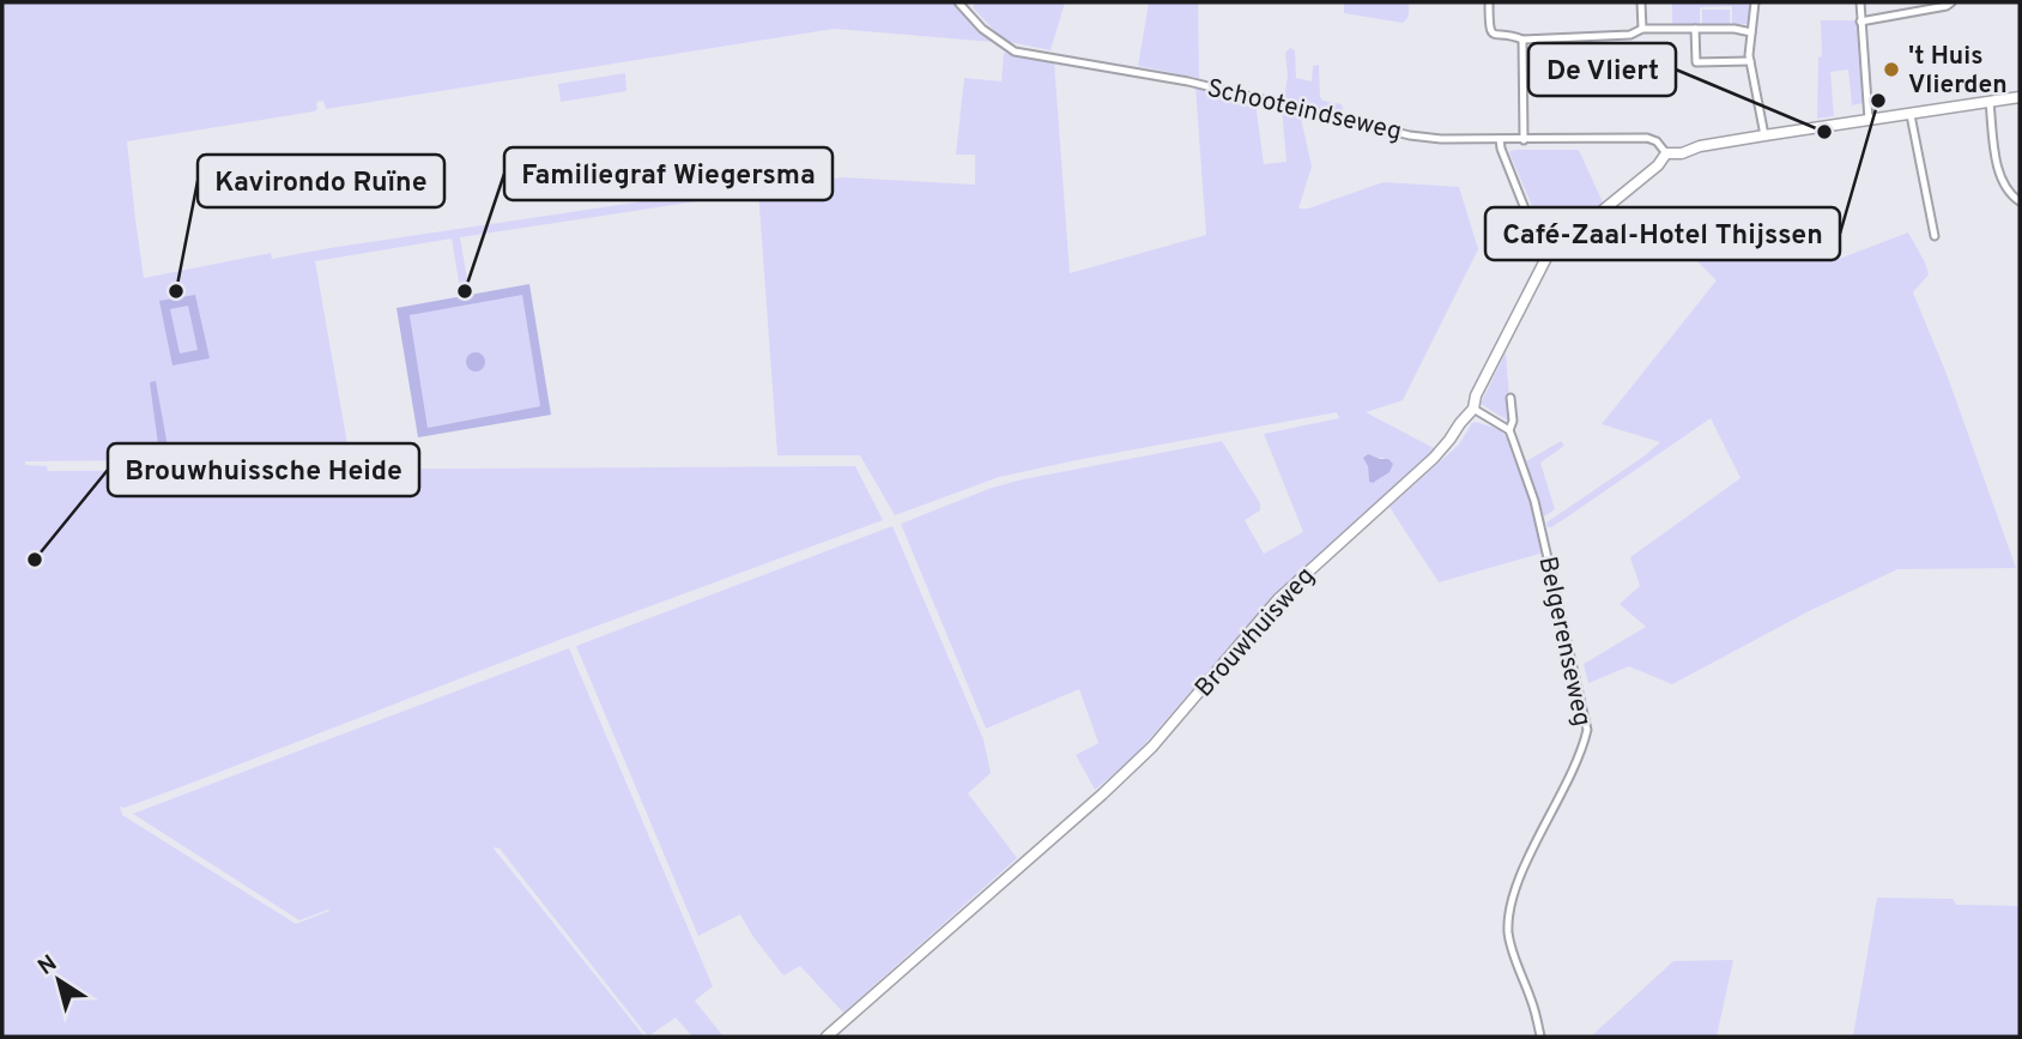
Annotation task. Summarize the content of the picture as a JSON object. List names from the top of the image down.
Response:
{
  "streets": {
    "street": ["Schooteindseweg", "Brouwhuisweg", "Belgerenseweg"]
  },
  "crossings": [
    ["Schooteindseweg", "Brouwhuisweg"]
  ],
  "places": [
    "'t Huis Vlierden",
    "Café-Zaal-Hotel Thijssen",
    "De Vliert",
    "Kavirondo Ruïne",
    "Familiegraf Wiegersma",
    "Brouwhuissche Heide"
  ],
  "north": "top left"
}
